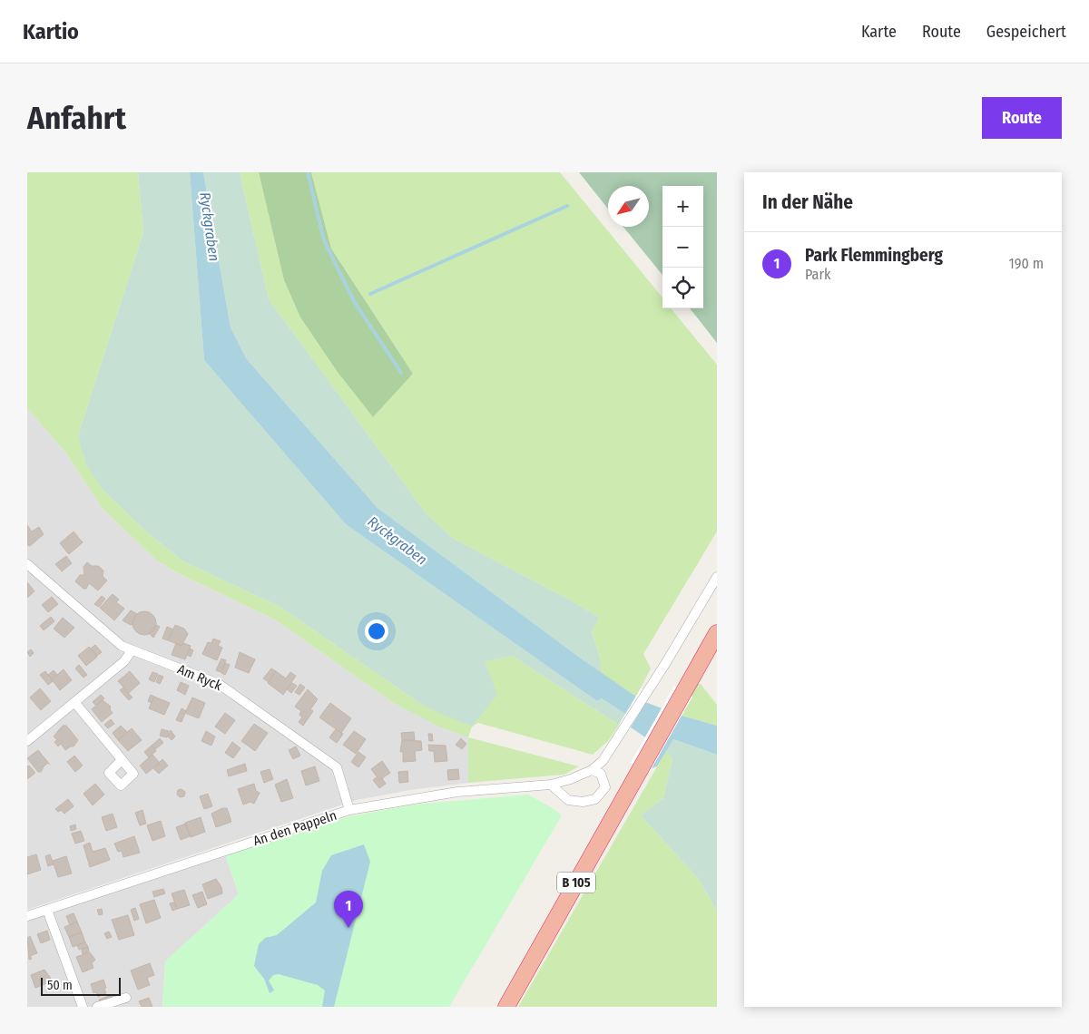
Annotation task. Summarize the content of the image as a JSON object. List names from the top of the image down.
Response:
{
  "streets": {
    "highway": ["B 105"],
    "street": ["Am Ryck", "An den Pappeln"]
  },
  "crossings": [
    ["Am Ryck", "An den Pappeln"]
  ],
  "water": ["Ryckgraben"],
  "scale_bar": "50 m",
  "north": "bottom left",
  "page": {
    "header": "Kartio",
    "nav": ["Karte", "Route", "Gespeichert"],
    "buttons": "Route",
    "title": "Anfahrt",
    "heading": "In der Nähe",
    "map_buttons": ["+", "−"],
    "list": [
      {
        "mark": "1",
        "name": "Park Flemmingberg",
        "note": "Park",
        "value": "190 m"
      }
    ],
    "pins": "1",
    "scale": "50 m"
  }
}
